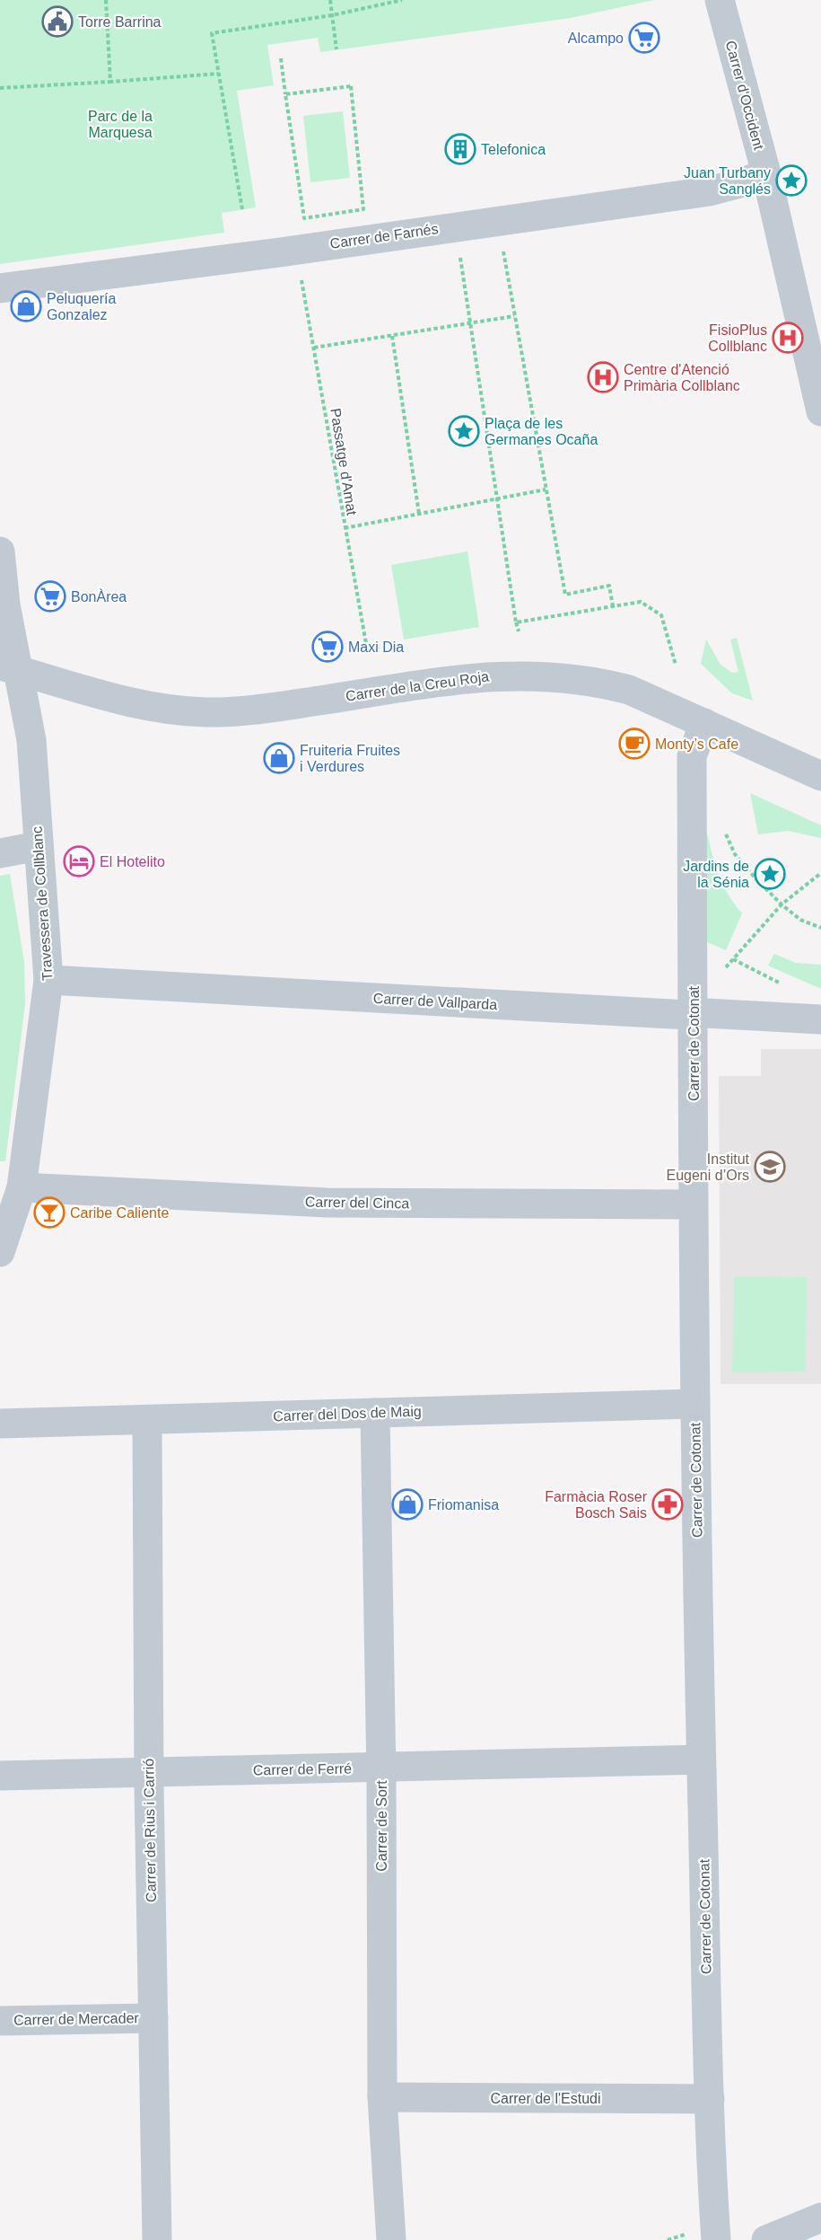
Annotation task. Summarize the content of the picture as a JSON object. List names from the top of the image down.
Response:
{
  "streets": {
    "street": [
      "Carrer d'Occident",
      "Carrer de Farnés",
      "Carrer de la Creu Roja",
      "Travessera de Collblanc",
      "Carrer de Vallparda",
      "Carrer de Cotonat",
      "Carrer del Cinca",
      "Carrer del Dos de Maig",
      "Carrer de Ferré",
      "Carrer de Sort",
      "Carrer de Rius i Carrió",
      "Carrer de Mercader",
      "Carrer de l'Estudi"
    ],
    "path": ["Passatge d'Amat"]
  },
  "crossings": [
    ["Carrer d'Occident", "Carrer de Farnés"],
    ["Carrer de la Creu Roja", "Travessera de Collblanc"],
    ["Carrer de la Creu Roja", "Carrer de Cotonat"],
    ["Travessera de Collblanc", "Carrer de Vallparda"],
    ["Travessera de Collblanc", "Carrer del Cinca"],
    ["Carrer de Vallparda", "Carrer de Cotonat"],
    ["Carrer de Cotonat", "Carrer del Cinca"],
    ["Carrer de Cotonat", "Carrer del Dos de Maig"],
    ["Carrer de Cotonat", "Carrer de Ferré"],
    ["Carrer de Cotonat", "Carrer de l'Estudi"],
    ["Carrer del Dos de Maig", "Carrer de Sort"],
    ["Carrer del Dos de Maig", "Carrer de Rius i Carrió"],
    ["Carrer de Ferré", "Carrer de Sort"],
    ["Carrer de Ferré", "Carrer de Rius i Carrió"],
    ["Carrer de Sort", "Carrer de l'Estudi"],
    ["Carrer de Rius i Carrió", "Carrer de Mercader"]
  ],
  "parks": ["Parc de la Marquesa"],
  "places": {
    "public building": ["Torre Barrina"],
    "supermarket": ["Alcampo", "BonÀrea", "Maxi Dia"],
    "building": ["Telefonica"],
    "place": ["Juan Turbany Sanglés", "Plaça de les Germanes Ocaña", "Jardins de la Sénia"],
    "shop": ["Peluquería Gonzalez", "Fruiteria Fruites i Verdures", "Friomanisa"],
    "hospital": ["FisioPlus Collblanc", "Centre d'Atenció Primària Collblanc"],
    "cafe": ["Monty’s Cafe"],
    "hotel": ["El Hotelito"],
    "school or university": ["Institut Eugeni d’Ors"],
    "bar": ["Caribe Caliente"],
    "pharmacy": ["Farmàcia Roser Bosch Sais"]
  }
}
